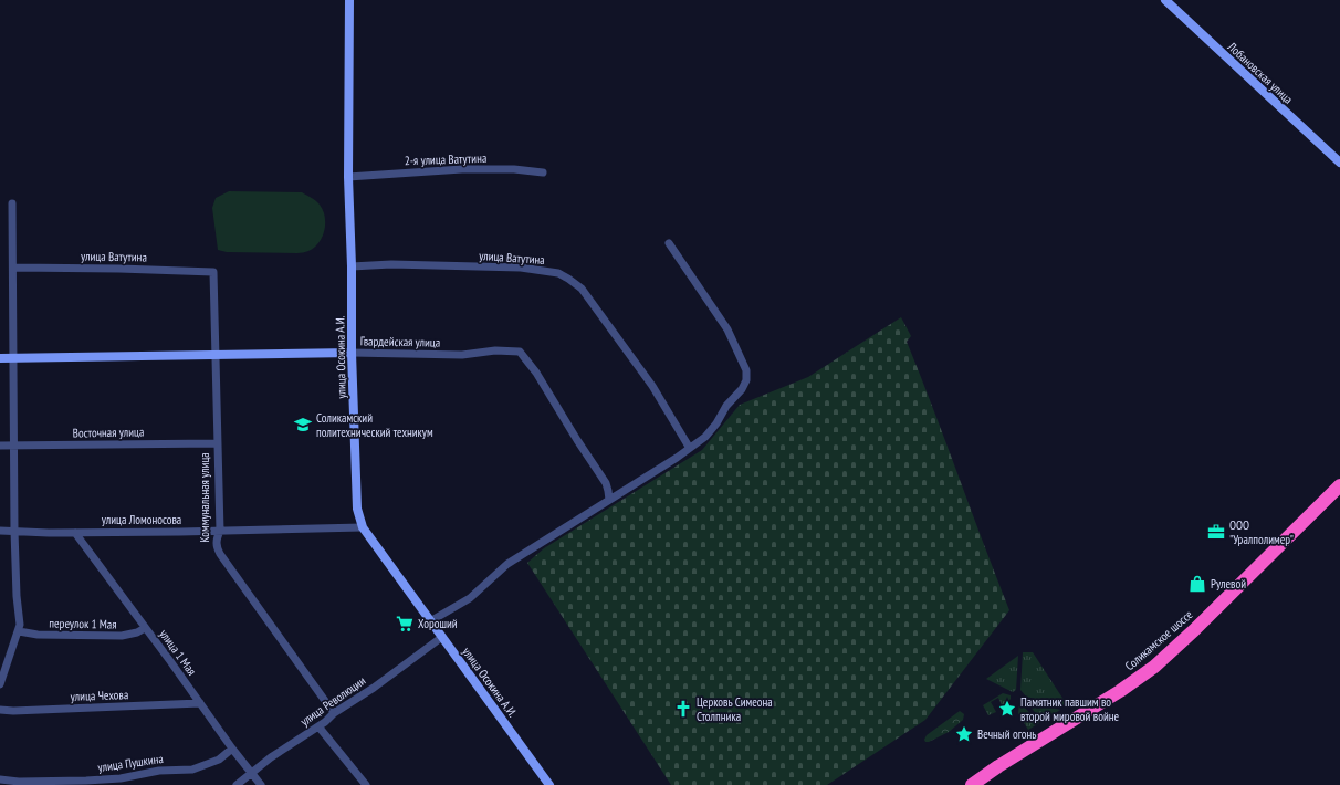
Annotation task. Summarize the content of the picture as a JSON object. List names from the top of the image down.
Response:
{
  "streets": {
    "highway": ["Соликамское шоссе"],
    "street": [
      "Лобановская улица",
      "2-я улица Ватутина",
      "улица Ватутина",
      "Гвардейская улица",
      "улица Осокина А.И.",
      "Восточная улица",
      "Коммунальная улица",
      "улица Ломоносова",
      "переулок 1 Мая",
      "улица 1 Мая",
      "улица Чехова",
      "улица Революции",
      "улица Пушкина"
    ]
  },
  "crossings": [
    ["2-я улица Ватутина", "улица Осокина А.И."],
    ["улица Ватутина", "улица Осокина А.И."],
    ["улица Ватутина", "Коммунальная улица"],
    ["Гвардейская улица", "улица Осокина А.И."],
    ["Гвардейская улица", "Коммунальная улица"],
    ["улица Осокина А.И.", "улица Ломоносова"],
    ["улица Осокина А.И.", "улица Революции"],
    ["Восточная улица", "Коммунальная улица"],
    ["Коммунальная улица", "улица Ломоносова"],
    ["Коммунальная улица", "улица Революции"],
    ["улица Ломоносова", "улица 1 Мая"],
    ["переулок 1 Мая", "улица 1 Мая"],
    ["улица 1 Мая", "улица Чехова"],
    ["улица 1 Мая", "улица Революции"],
    ["улица 1 Мая", "улица Пушкина"]
  ],
  "places": {
    "school or university": ["Соликамский политехнический техникум"],
    "office": ["OOO \"Уралполимер\""],
    "shop": ["Рулевой"],
    "supermarket": ["Хороший"],
    "church": ["Церковь Симеона Столпника"],
    "place": ["Памятник павшим во второй мировой войне", "Вечный огонь"]
  }
}
